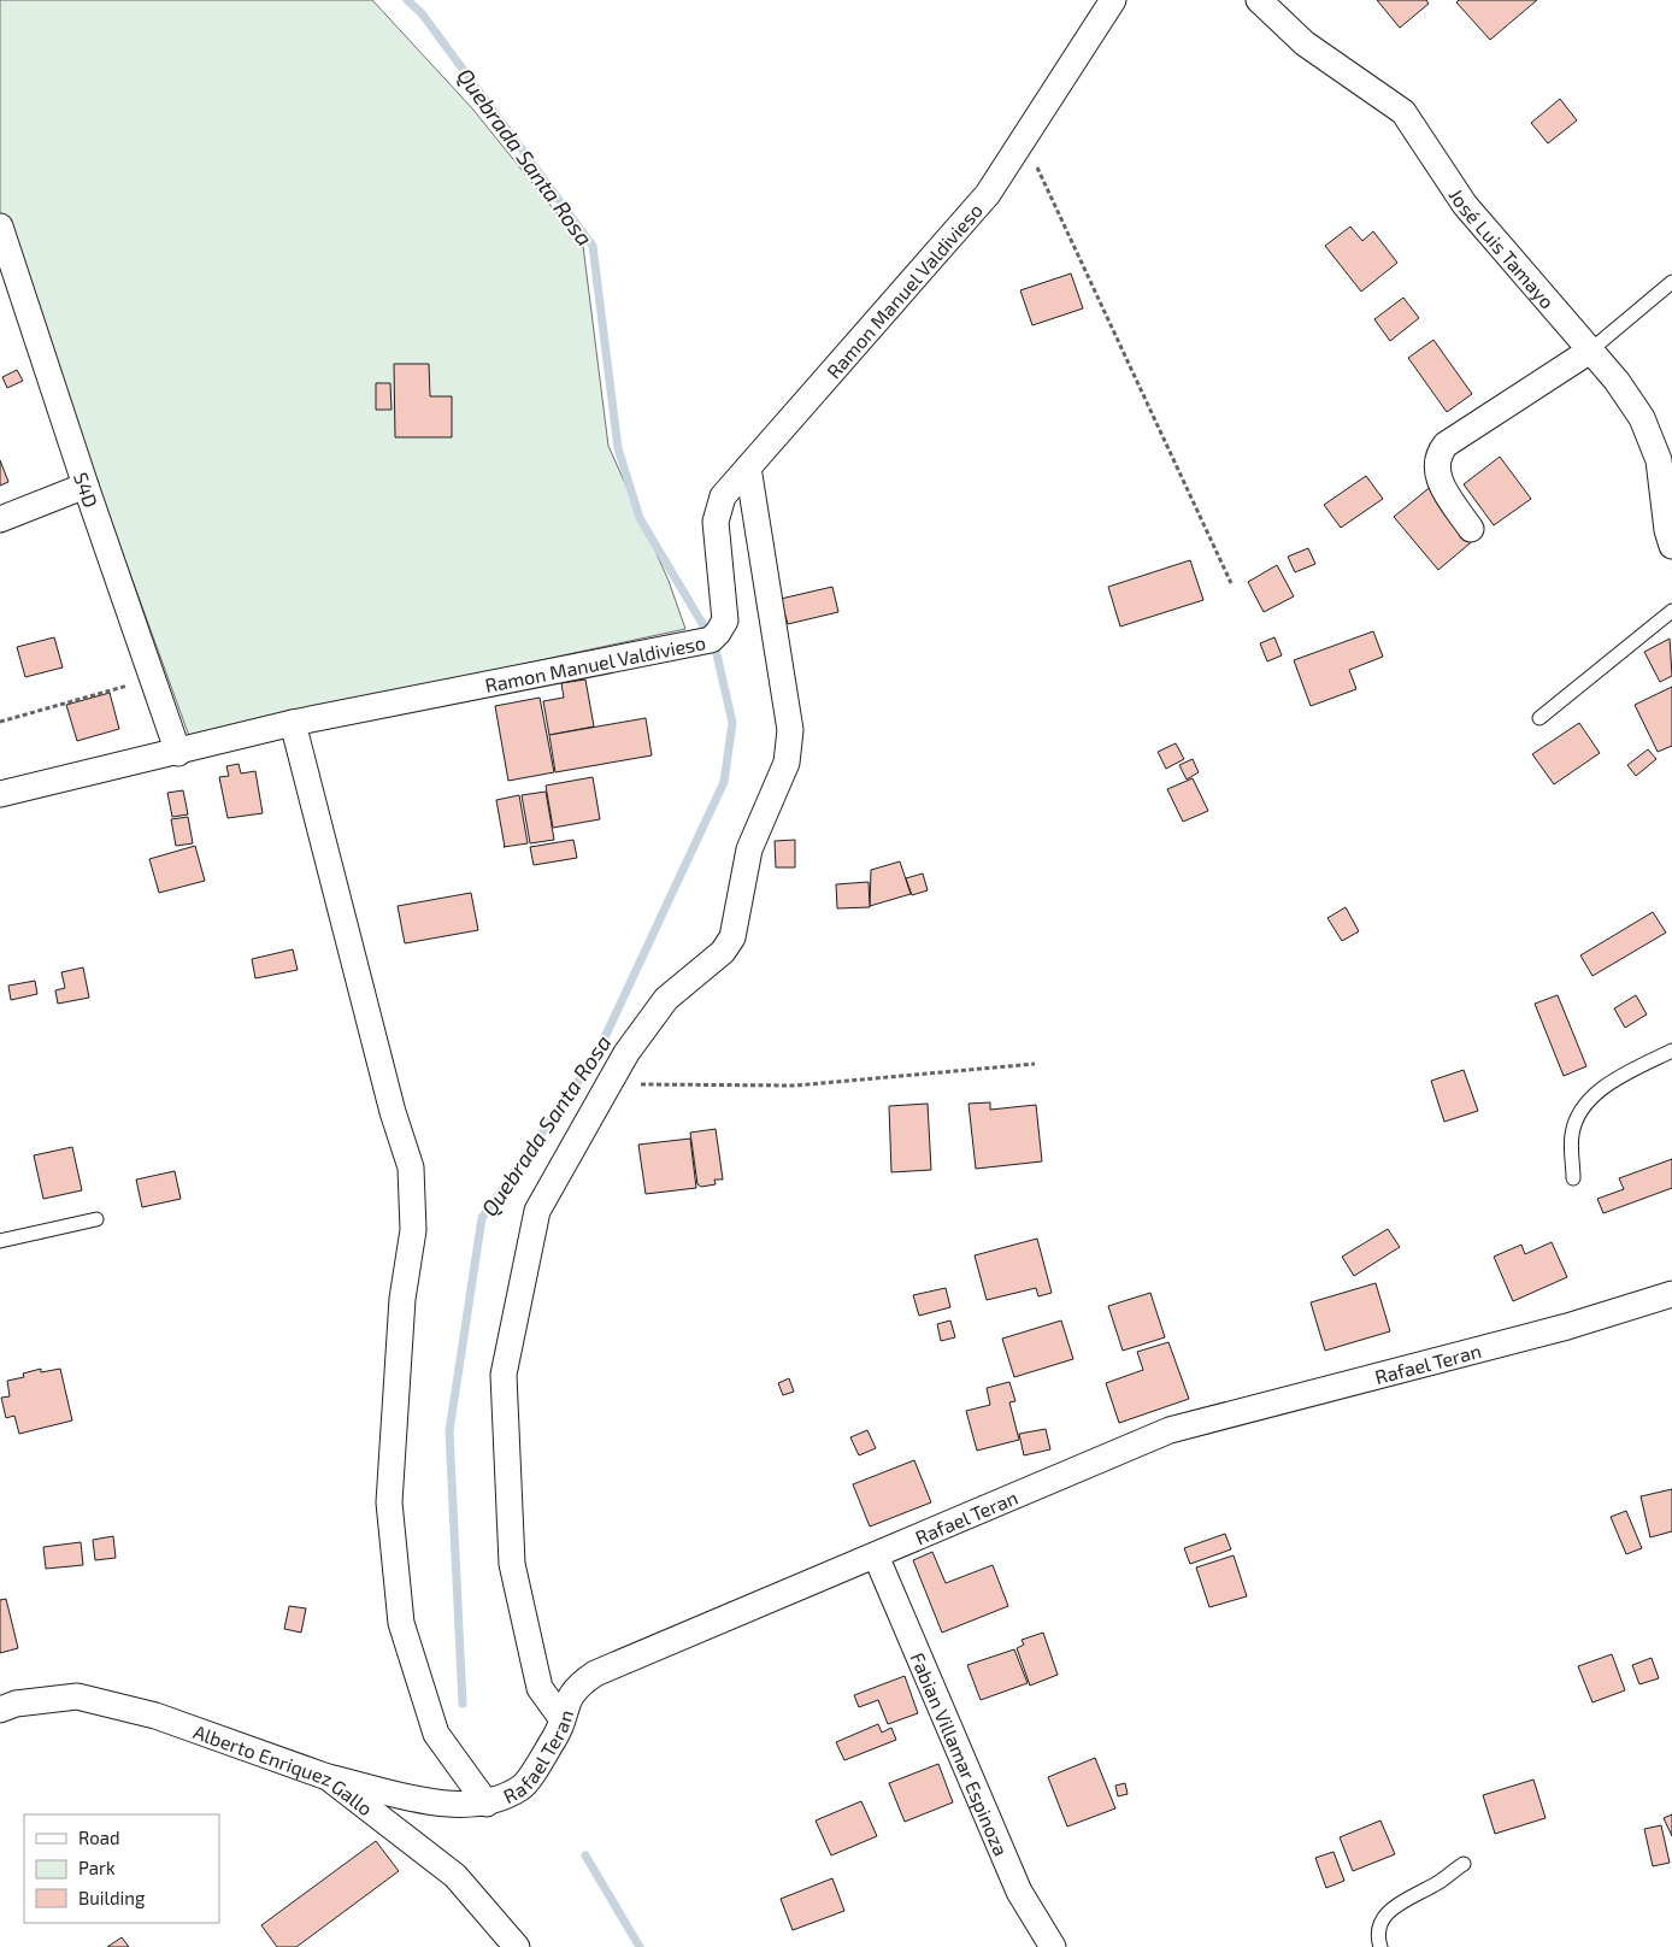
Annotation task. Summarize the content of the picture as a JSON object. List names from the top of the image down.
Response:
{
  "streets": {
    "street": [
      "José Luis Tamayo",
      "Ramon Manuel Valdivieso",
      "S4D",
      "Rafael Teran",
      "Fabian Villamar Espinoza",
      "Alberto Enriquez Gallo"
    ]
  },
  "crossings": [
    ["Ramon Manuel Valdivieso", "S4D"],
    ["Rafael Teran", "Fabian Villamar Espinoza"],
    ["Rafael Teran", "Alberto Enriquez Gallo"]
  ],
  "water": ["Quebrada Santa Rosa"],
  "legend": ["Road", "Park", "Building"]
}
